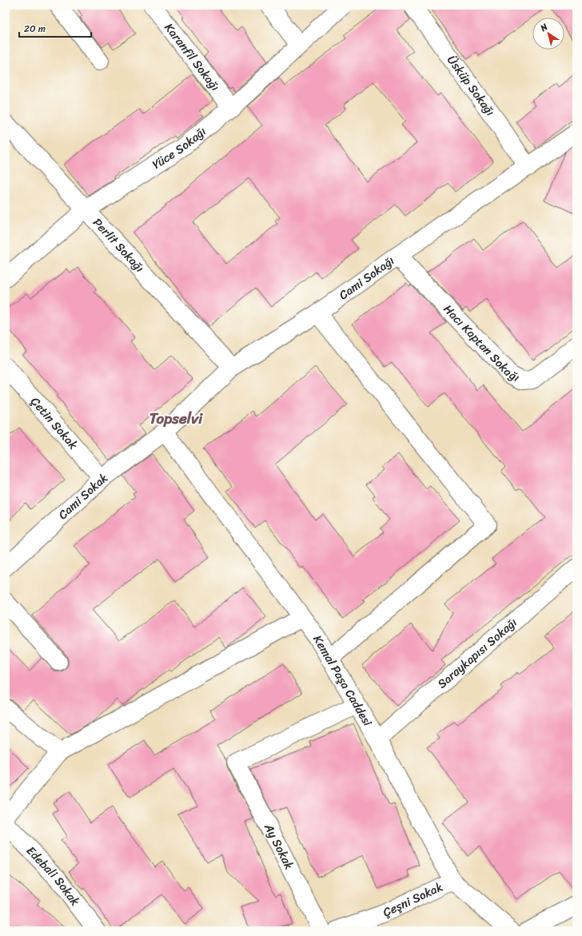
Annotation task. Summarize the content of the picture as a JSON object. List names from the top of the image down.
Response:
{
  "streets": {
    "street": [
      "Karanfil Sokağı",
      "Üsküp Sokağı",
      "Yüce Sokağı",
      "Perlit Sokağı",
      "Cami Sokağı",
      "Hacı Kaptan Sokağı",
      "Çetin Sokak",
      "Cami Sokak",
      "Saraykapısı Sokağı",
      "Kemal Paşa Caddesi",
      "Ay Sokak",
      "Edebali Sokak",
      "Çeşni Sokak"
    ]
  },
  "crossings": [
    ["Karanfil Sokağı", "Yüce Sokağı"],
    ["Üsküp Sokağı", "Cami Sokağı"],
    ["Yüce Sokağı", "Perlit Sokağı"],
    ["Perlit Sokağı", "Cami Sokağı"],
    ["Cami Sokağı", "Hacı Kaptan Sokağı"],
    ["Cami Sokağı", "Cami Sokak"],
    ["Cami Sokağı", "Kemal Paşa Caddesi"],
    ["Çetin Sokak", "Cami Sokak"],
    ["Cami Sokak", "Kemal Paşa Caddesi"],
    ["Saraykapısı Sokağı", "Kemal Paşa Caddesi"],
    ["Kemal Paşa Caddesi", "Ay Sokak"],
    ["Kemal Paşa Caddesi", "Çeşni Sokak"]
  ],
  "districts": ["Topselvi"],
  "scale_bar": "20 m",
  "north": "top left"
}
